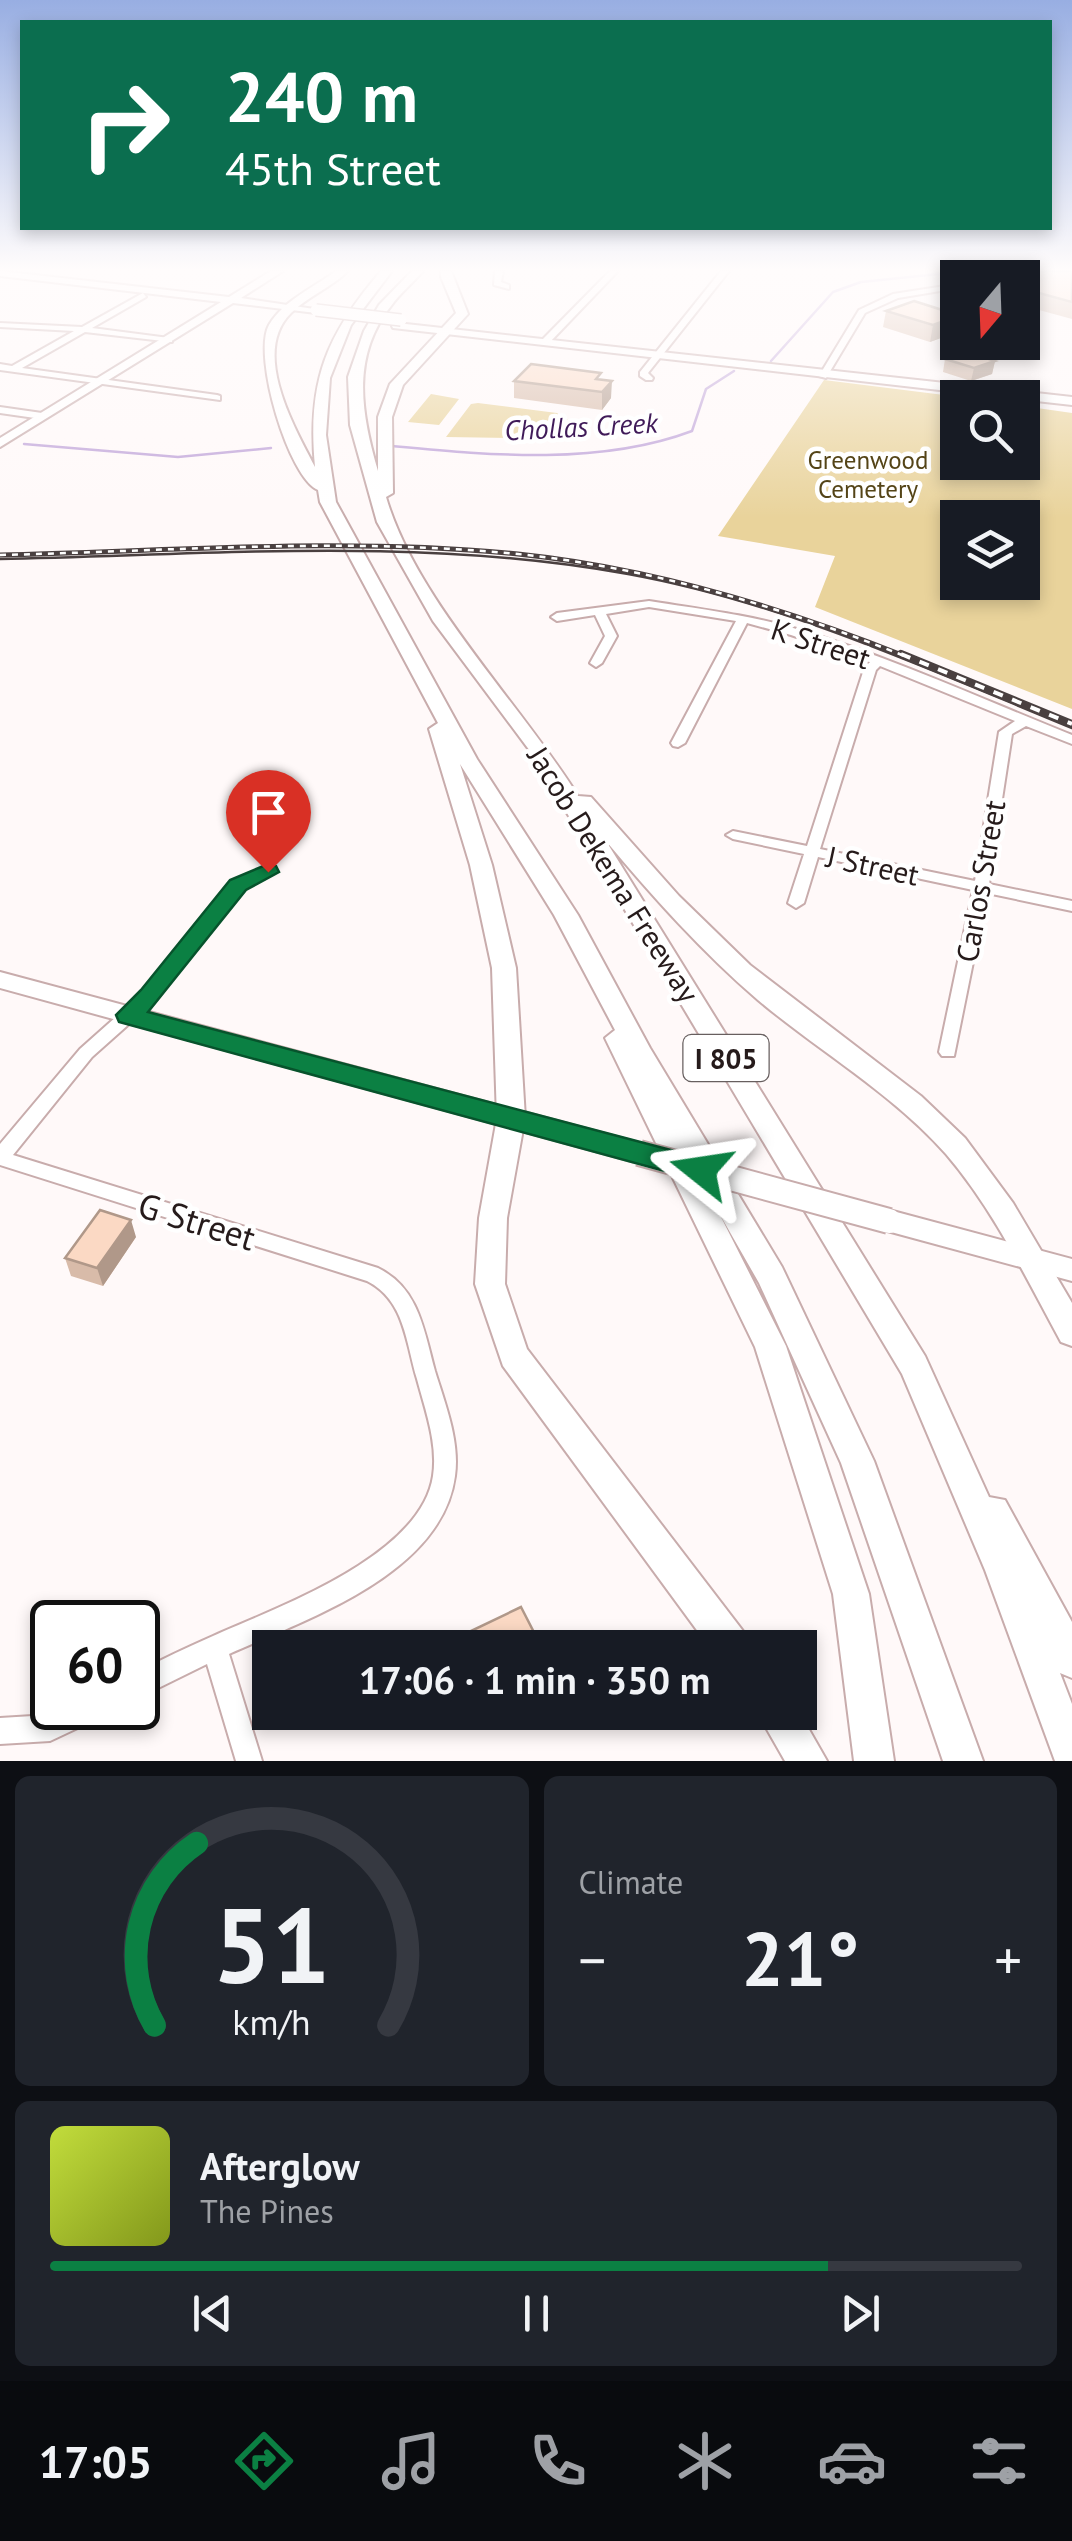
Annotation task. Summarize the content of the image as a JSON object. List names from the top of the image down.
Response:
{
  "streets": {
    "highway": ["Jacob Dekema Freeway", "I 805"],
    "street": [
      "K Street",
      "J Street",
      "Carlos Street",
      "G Street"
    ]
  },
  "crossings": [
    ["K Street", "Carlos Street"],
    ["J Street", "Carlos Street"]
  ],
  "water": ["Chollas Creek"],
  "parks": ["Greenwood Cemetery"],
  "north": "bottom",
  "page": {
    "turn": ["240 m", "45th Street"],
    "limit": "60",
    "trip": "17:06 · 1 min · 350 m",
    "tile": "Climate",
    "heat": ["−", "21°", "+"],
    "song": ["Afterglow", "The Pines"],
    "tabs": "17:05",
    "gauge": ["51", "km/h"]
  }
}
